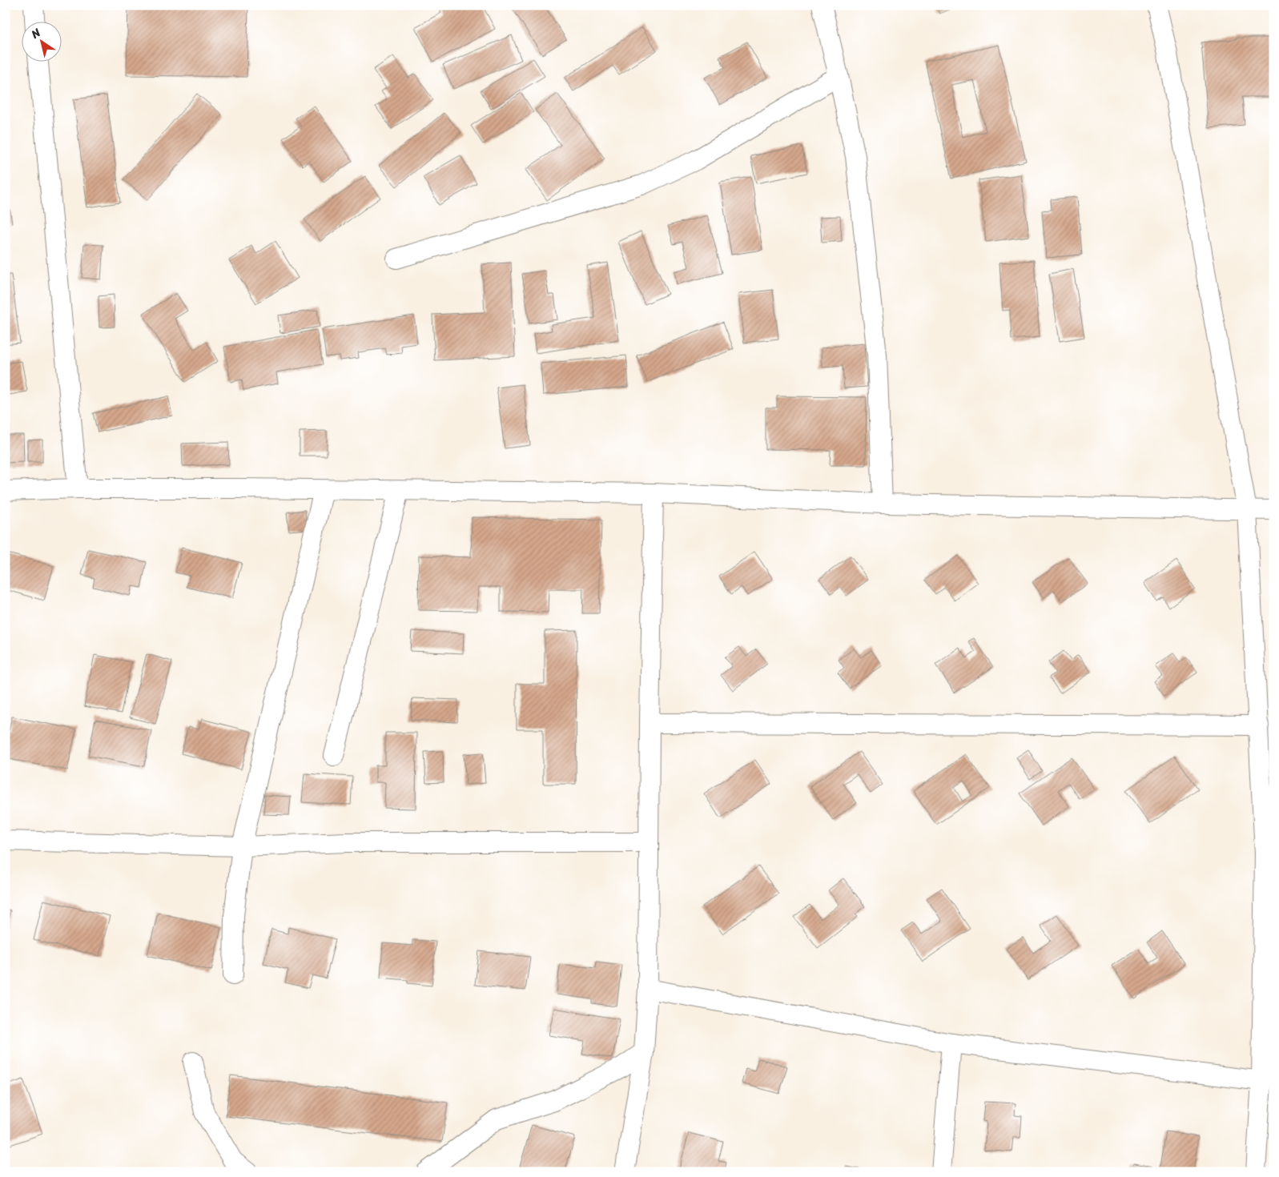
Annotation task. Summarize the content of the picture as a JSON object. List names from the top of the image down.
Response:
{
  "north": "top left"
}
